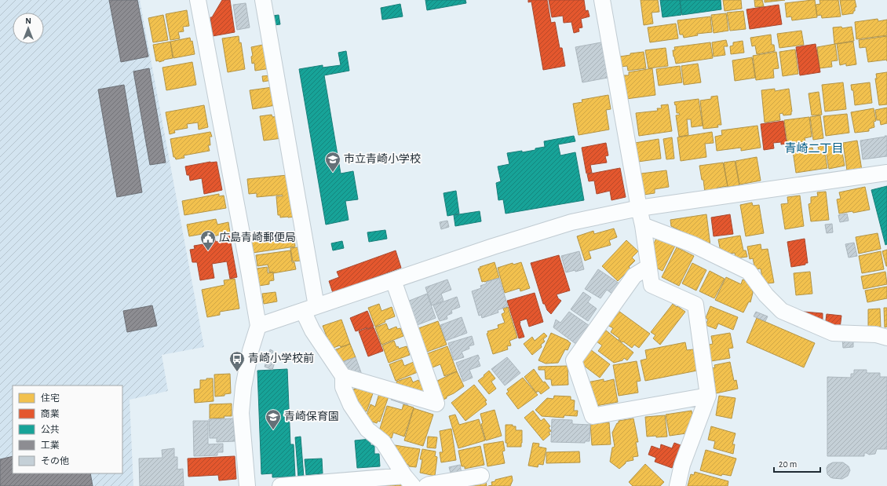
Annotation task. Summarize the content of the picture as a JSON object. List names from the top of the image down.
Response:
{
  "districts": ["青崎二丁目"],
  "places": {
    "school or university": ["市立青崎小学校", "青崎保育園"],
    "public building": ["広島青崎郵便局"],
    "bus stop": ["青崎小学校前"]
  },
  "legend": [
    "住宅",
    "商業",
    "公共",
    "工業",
    "その他"
  ],
  "scale_bar": "20 m",
  "north": "top"
}
